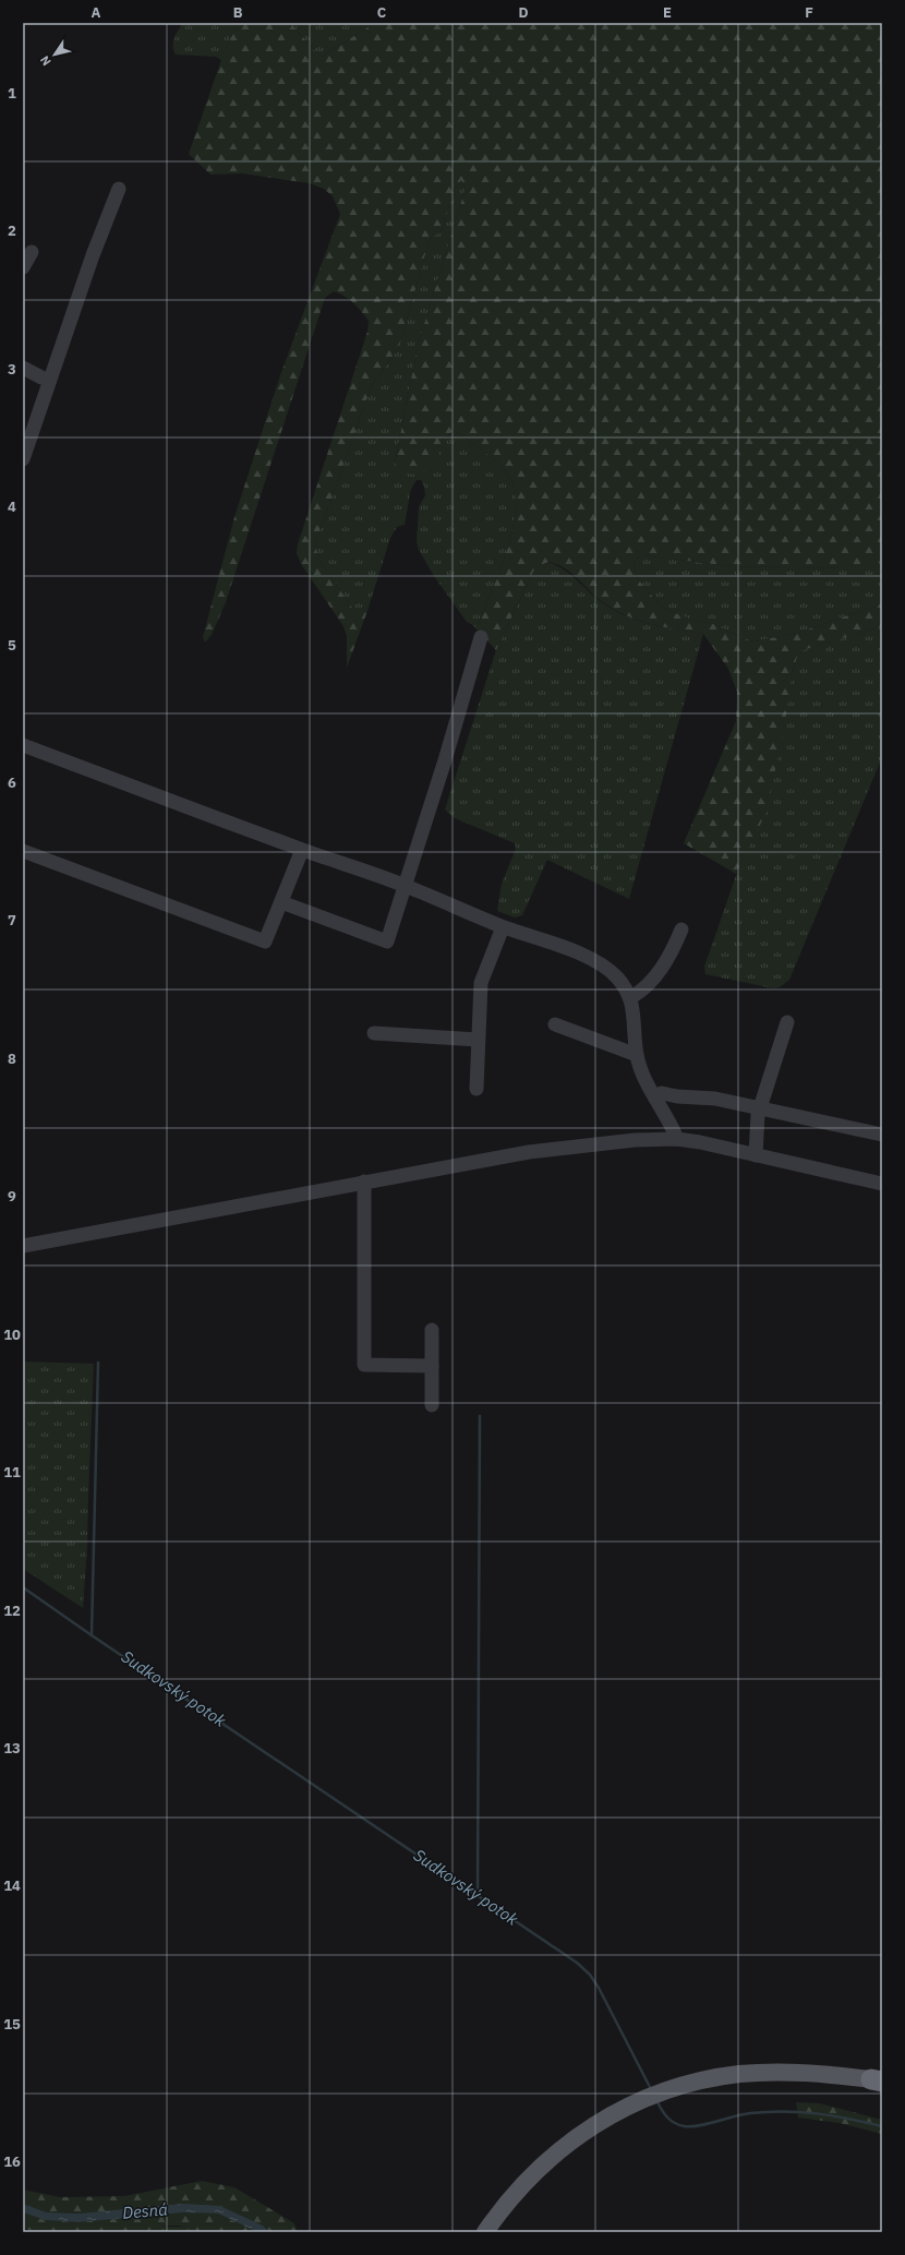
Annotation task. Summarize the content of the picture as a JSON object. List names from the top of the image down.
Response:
{
  "water": ["Sudkovský potok", "Desná"],
  "north": "bottom left",
  "grid": {
    "columns": [
      "A",
      "B",
      "C",
      "D",
      "E",
      "F"
    ],
    "rows": [
      "1",
      "2",
      "3",
      "4",
      "5",
      "6",
      "7",
      "8",
      "9",
      "10",
      "11",
      "12",
      "13",
      "14",
      "15",
      "16"
    ]
  }
}
